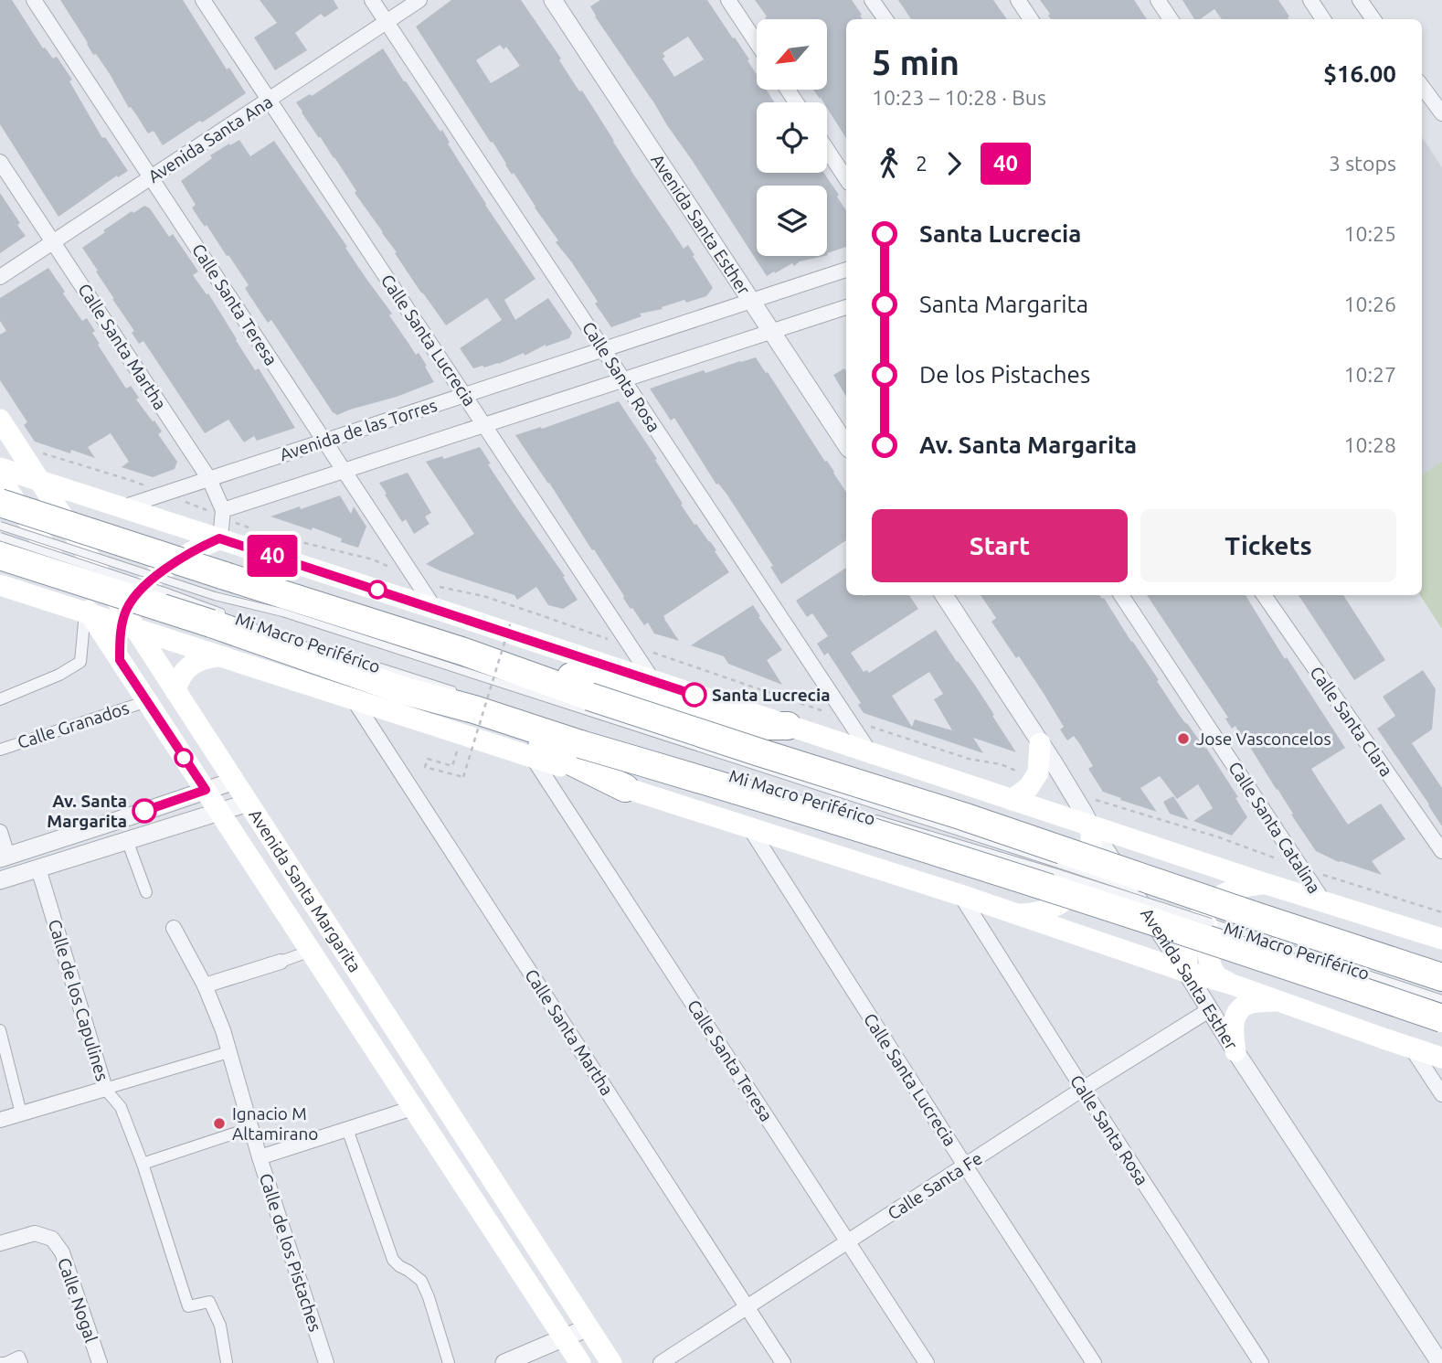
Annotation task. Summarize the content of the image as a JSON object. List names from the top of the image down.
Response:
{
  "streets": {
    "main road": ["Avenida Santa Margarita"],
    "street": [
      "Avenida Santa Ana",
      "Avenida Santa Esther",
      "Calle Santa Teresa",
      "Calle Santa Lucrecia",
      "Calle Santa Martha",
      "Calle Santa Rosa",
      "Avenida de las Torres",
      "Calle Santa Clara",
      "Calle Granados",
      "Calle Santa Catalina",
      "Calle de los Capulines",
      "Calle Santa Fe",
      "Calle de los Pistaches",
      "Calle Nogal"
    ],
    "lane": ["Mi Macro Periférico"]
  },
  "crossings": [
    ["Avenida Santa Ana", "Calle Santa Teresa"],
    ["Avenida Santa Ana", "Calle Santa Lucrecia"],
    ["Avenida Santa Ana", "Calle Santa Martha"],
    ["Avenida Santa Ana", "Calle Santa Rosa"],
    ["Avenida Santa Esther", "Avenida de las Torres"],
    ["Avenida Santa Esther", "Calle Santa Fe"],
    ["Calle Santa Teresa", "Avenida de las Torres"],
    ["Calle Santa Teresa", "Calle Santa Fe"],
    ["Calle Santa Lucrecia", "Avenida de las Torres"],
    ["Calle Santa Lucrecia", "Calle Santa Fe"],
    ["Calle Santa Martha", "Avenida de las Torres"],
    ["Calle Santa Martha", "Calle Santa Fe"],
    ["Calle Santa Rosa", "Avenida de las Torres"],
    ["Calle Santa Rosa", "Calle Santa Fe"],
    ["Calle Granados", "Avenida Santa Margarita"]
  ],
  "places": [
    "Santa Lucrecia",
    "Jose Vasconcelos",
    "Av. Santa Margarita",
    "Ignacio M Altamirano"
  ],
  "lines": ["bus line 40"],
  "north": "bottom left",
  "page": {
    "on_map": "40",
    "heading": ["5 min", "10:23 – 10:28 · Bus", "$16.00"],
    "legs": ["2", "40", "3 stops"],
    "list": [
      {
        "name": "Santa Lucrecia",
        "value": "10:25"
      },
      {
        "name": "Santa Margarita",
        "value": "10:26"
      },
      {
        "name": "De los Pistaches",
        "value": "10:27"
      },
      {
        "name": "Av. Santa Margarita",
        "value": "10:28"
      }
    ],
    "buttons": ["Start", "Tickets"]
  }
}
